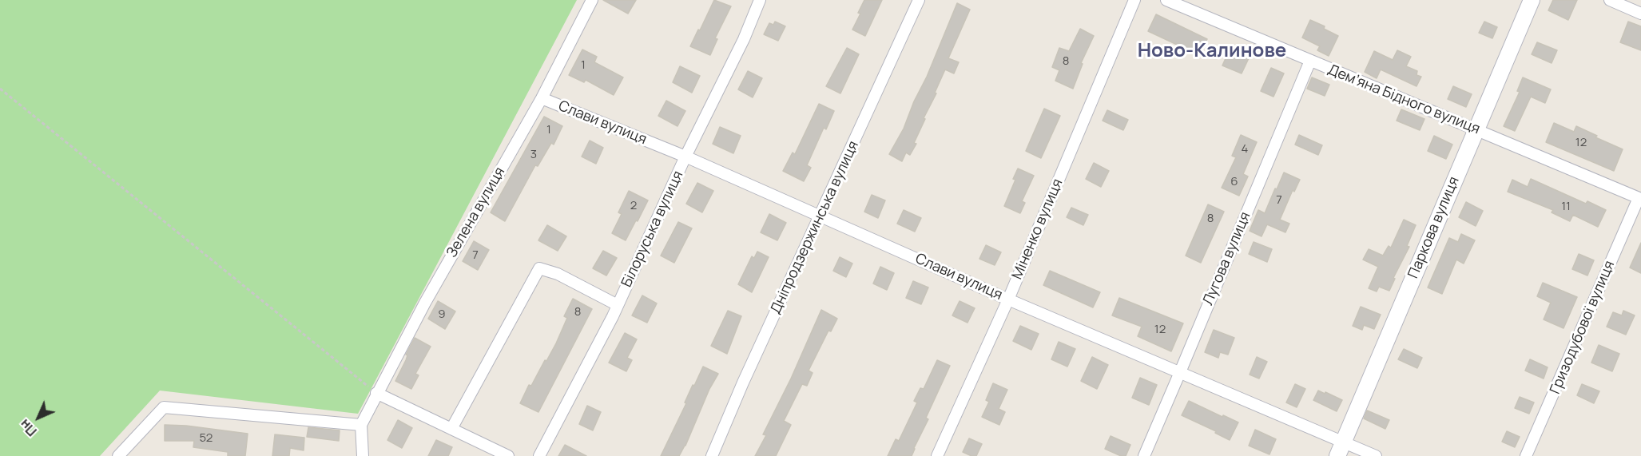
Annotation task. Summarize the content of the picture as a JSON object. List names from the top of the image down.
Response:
{
  "streets": {
    "street": [
      "Дем’яна Бідного вулиця",
      "Слави вулиця",
      "Зелена вулиця",
      "Дніпродзержинська вулиця",
      "Паркова вулиця",
      "Білоруська вулиця",
      "Міненко вулиця",
      "Лугова вулиця",
      "Гризодубової вулиця"
    ]
  },
  "crossings": [
    ["Дем’яна Бідного вулиця", "Паркова вулиця"],
    ["Дем’яна Бідного вулиця", "Лугова вулиця"],
    ["Дем’яна Бідного вулиця", "Гризодубової вулиця"],
    ["Слави вулиця", "Зелена вулиця"],
    ["Слави вулиця", "Дніпродзержинська вулиця"],
    ["Слави вулиця", "Паркова вулиця"],
    ["Слави вулиця", "Білоруська вулиця"],
    ["Слави вулиця", "Міненко вулиця"],
    ["Слави вулиця", "Лугова вулиця"]
  ],
  "districts": ["Ново-Калинове"],
  "house_numbers": [
    "8",
    "1",
    "1",
    "12",
    "4",
    "3",
    "6",
    "7",
    "2",
    "11",
    "8",
    "7",
    "8",
    "9",
    "12",
    "52"
  ],
  "north": "bottom left"
}
